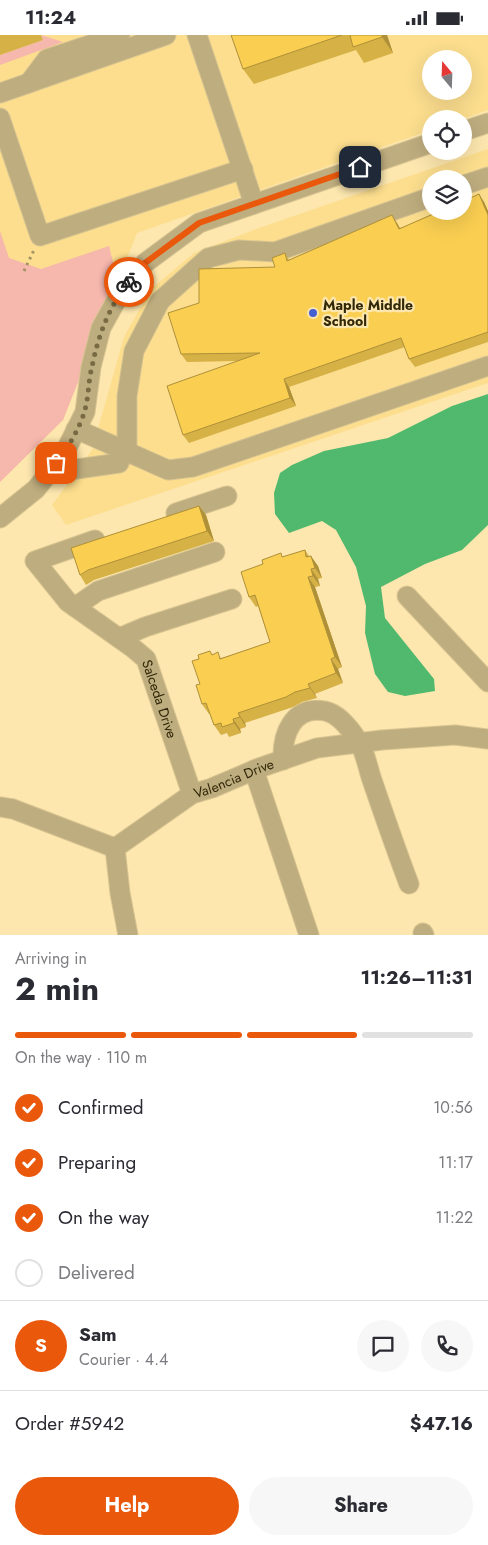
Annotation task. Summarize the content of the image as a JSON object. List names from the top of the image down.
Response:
{
  "streets": {
    "street": ["Salceda Drive", "Valencia Drive"]
  },
  "crossings": [
    ["Salceda Drive", "Valencia Drive"]
  ],
  "places": ["Maple Middle School"],
  "north": "top",
  "page": {
    "status": "11:24",
    "heading": ["2 min", "Arriving in", "11:26–11:31"],
    "panel": [
      "Sam",
      "Courier · 4.4",
      "Order #5942",
      "$47.16"
    ],
    "bar": "On the way · 110 m",
    "list": [
      ["Confirmed", "10:56"],
      ["Preparing", "11:17"],
      ["On the way", "11:22"],
      "Delivered"
    ],
    "round": "S",
    "buttons": ["Help", "Share"]
  }
}
